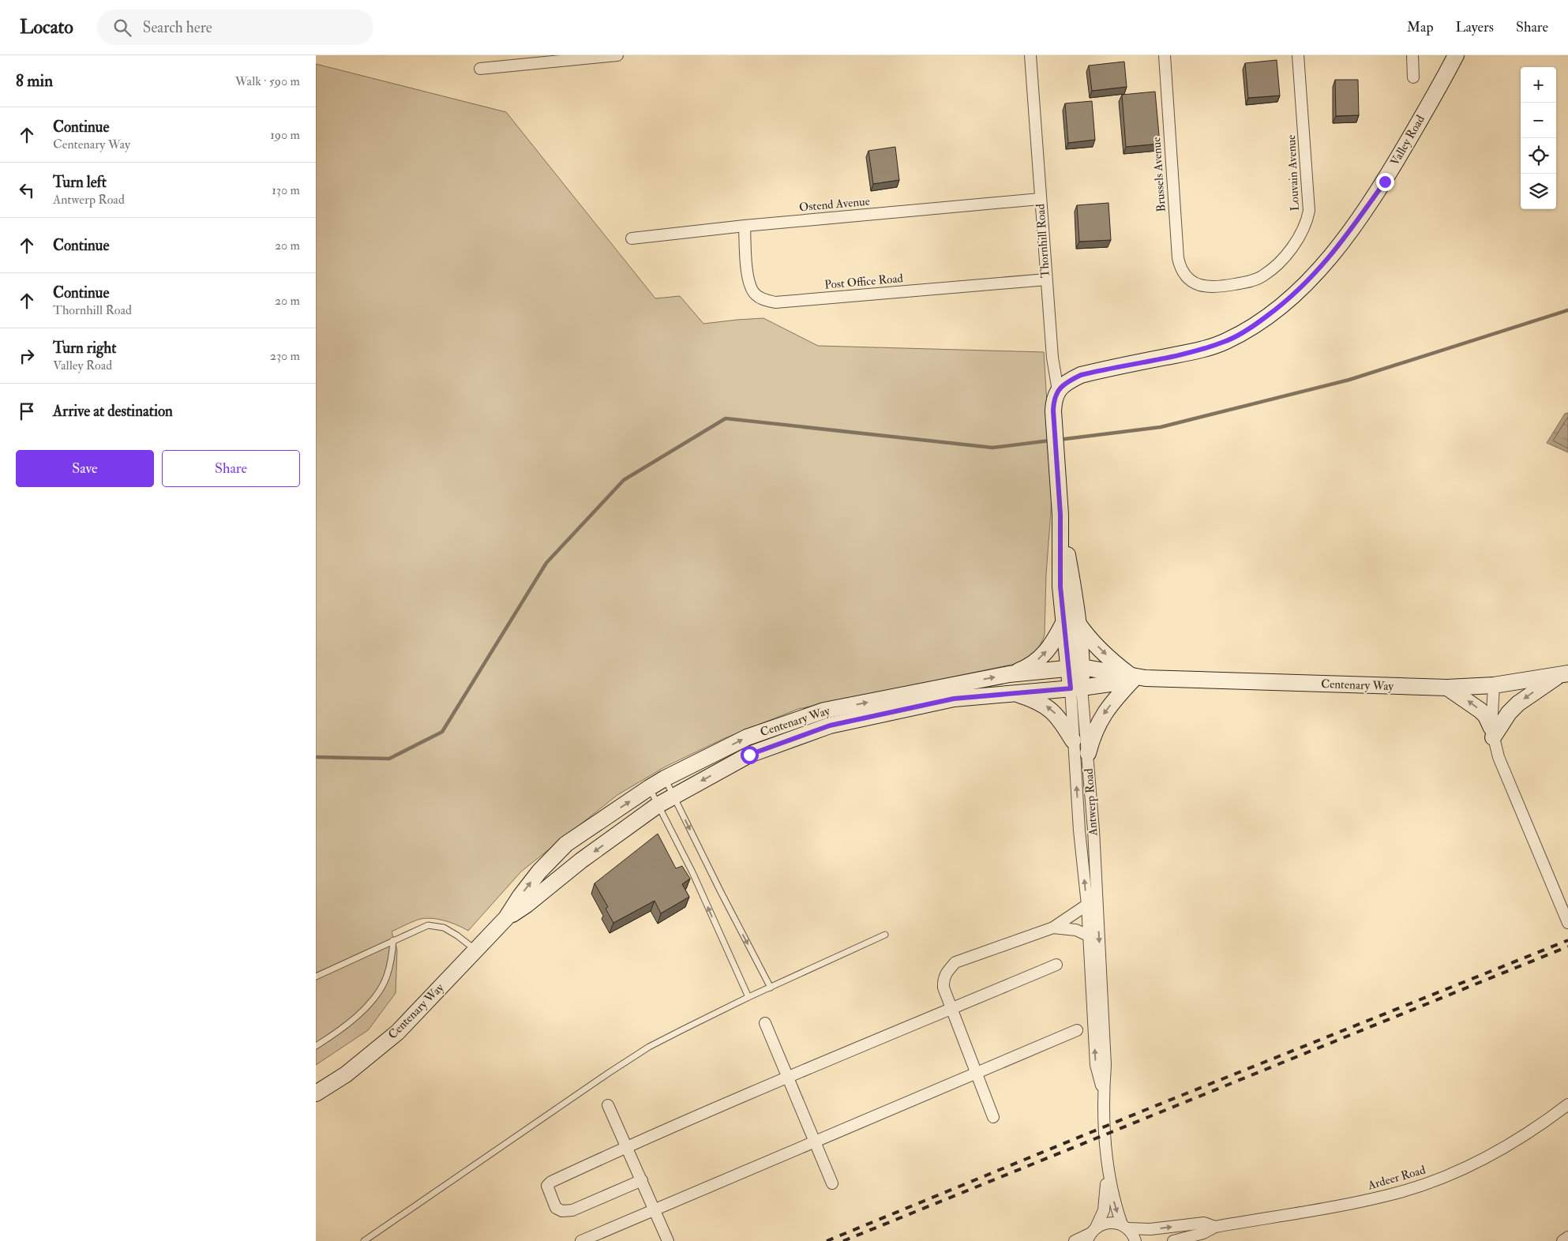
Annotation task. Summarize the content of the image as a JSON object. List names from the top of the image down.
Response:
{
  "streets": {
    "main road": [
      "Valley Road",
      "Thornhill Road",
      "Centenary Way",
      "Antwerp Road"
    ],
    "street": [
      "Louvain Avenue",
      "Brussels Avenue",
      "Ostend Avenue",
      "Post Office Road",
      "Ardeer Road"
    ]
  },
  "crossings": [
    ["Valley Road", "Thornhill Road"],
    ["Louvain Avenue", "Brussels Avenue"],
    ["Ostend Avenue", "Thornhill Road"],
    ["Ostend Avenue", "Post Office Road"],
    ["Thornhill Road", "Post Office Road"],
    ["Thornhill Road", "Antwerp Road"],
    ["Centenary Way", "Antwerp Road"],
    ["Antwerp Road", "Ardeer Road"]
  ],
  "page": {
    "header": "Locato",
    "search": "Search here",
    "nav": ["Map", "Layers", "Share"],
    "heading": ["8 min", "Walk · 590 m"],
    "map_buttons": ["+", "−"],
    "list": [
      ["Continue", "Centenary Way", "190 m"],
      ["Turn left", "Antwerp Road", "130 m"],
      ["Continue", "20 m"],
      ["Continue", "Thornhill Road", "20 m"],
      ["Turn right", "Valley Road", "230 m"],
      "Arrive at destination"
    ],
    "buttons": ["Save", "Share"]
  }
}
